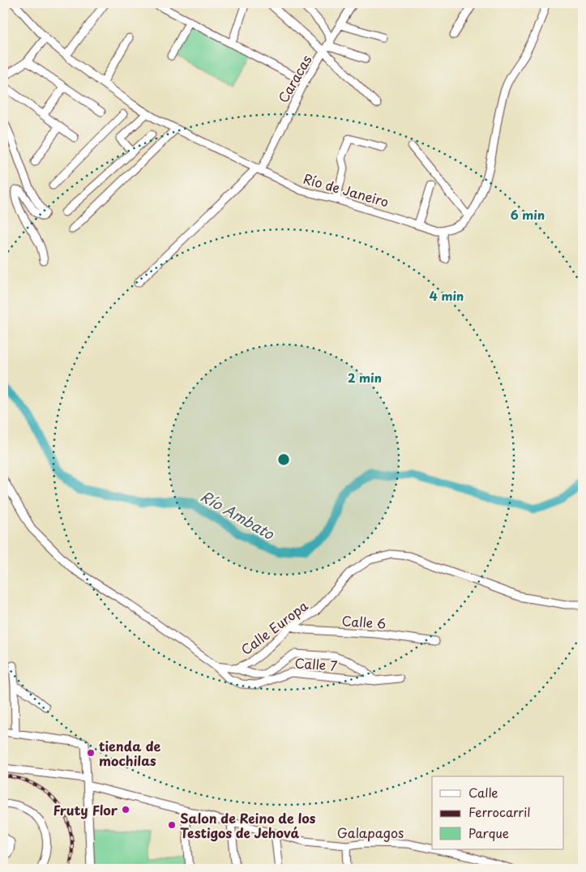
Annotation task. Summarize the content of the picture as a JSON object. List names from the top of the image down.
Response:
{
  "streets": {
    "street": [
      "Caracas",
      "Río de Janeiro",
      "Calle 6",
      "Calle Europa",
      "Calle 7",
      "Galapagos"
    ]
  },
  "crossings": [
    ["Caracas", "Río de Janeiro"],
    ["Calle 6", "Calle Europa"],
    ["Calle Europa", "Calle 7"]
  ],
  "water": ["Río Ambato"],
  "places": ["tienda de mochilas", "Fruty Flor", "Salon de Reino de los Testigos de Jehová"],
  "legend": ["Calle", "Ferrocarril", "Parque"],
  "rings": ["6 min", "4 min", "2 min"]
}
